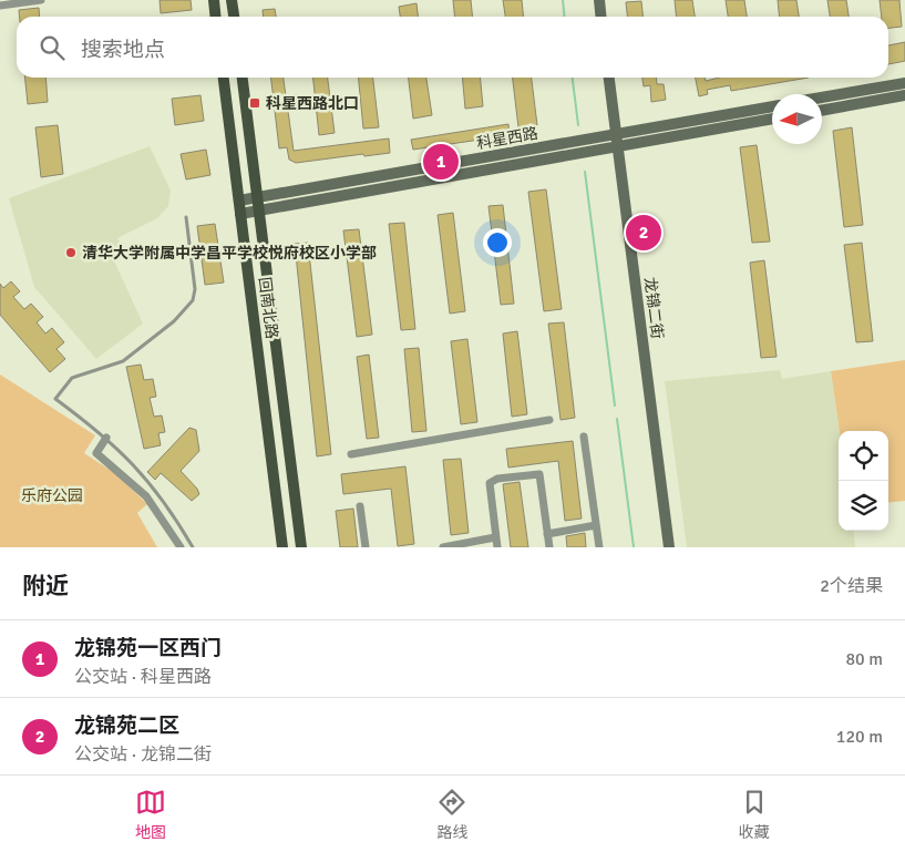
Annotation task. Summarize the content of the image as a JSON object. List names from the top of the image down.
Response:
{
  "streets": {
    "main road": ["回南北路"],
    "street": ["科星西路", "龙锦二街"]
  },
  "crossings": [
    ["科星西路", "回南北路"],
    ["科星西路", "龙锦二街"]
  ],
  "parks": ["乐府公园"],
  "places": {
    "transit": ["科星西路北口"],
    "other": ["清华大学附属中学昌平学校悦府校区小学部"]
  },
  "north": "left",
  "page": {
    "search": "搜索地点",
    "pins": ["1", "2"],
    "heading": ["附近", "2个结果"],
    "list": [
      {
        "mark": "1",
        "name": "龙锦苑一区西门",
        "note": "公交站 · 科星西路",
        "value": "80 m"
      },
      {
        "mark": "2",
        "name": "龙锦苑二区",
        "note": "公交站 · 龙锦二街",
        "value": "120 m"
      }
    ],
    "nav": ["地图", "路线", "收藏"]
  }
}
